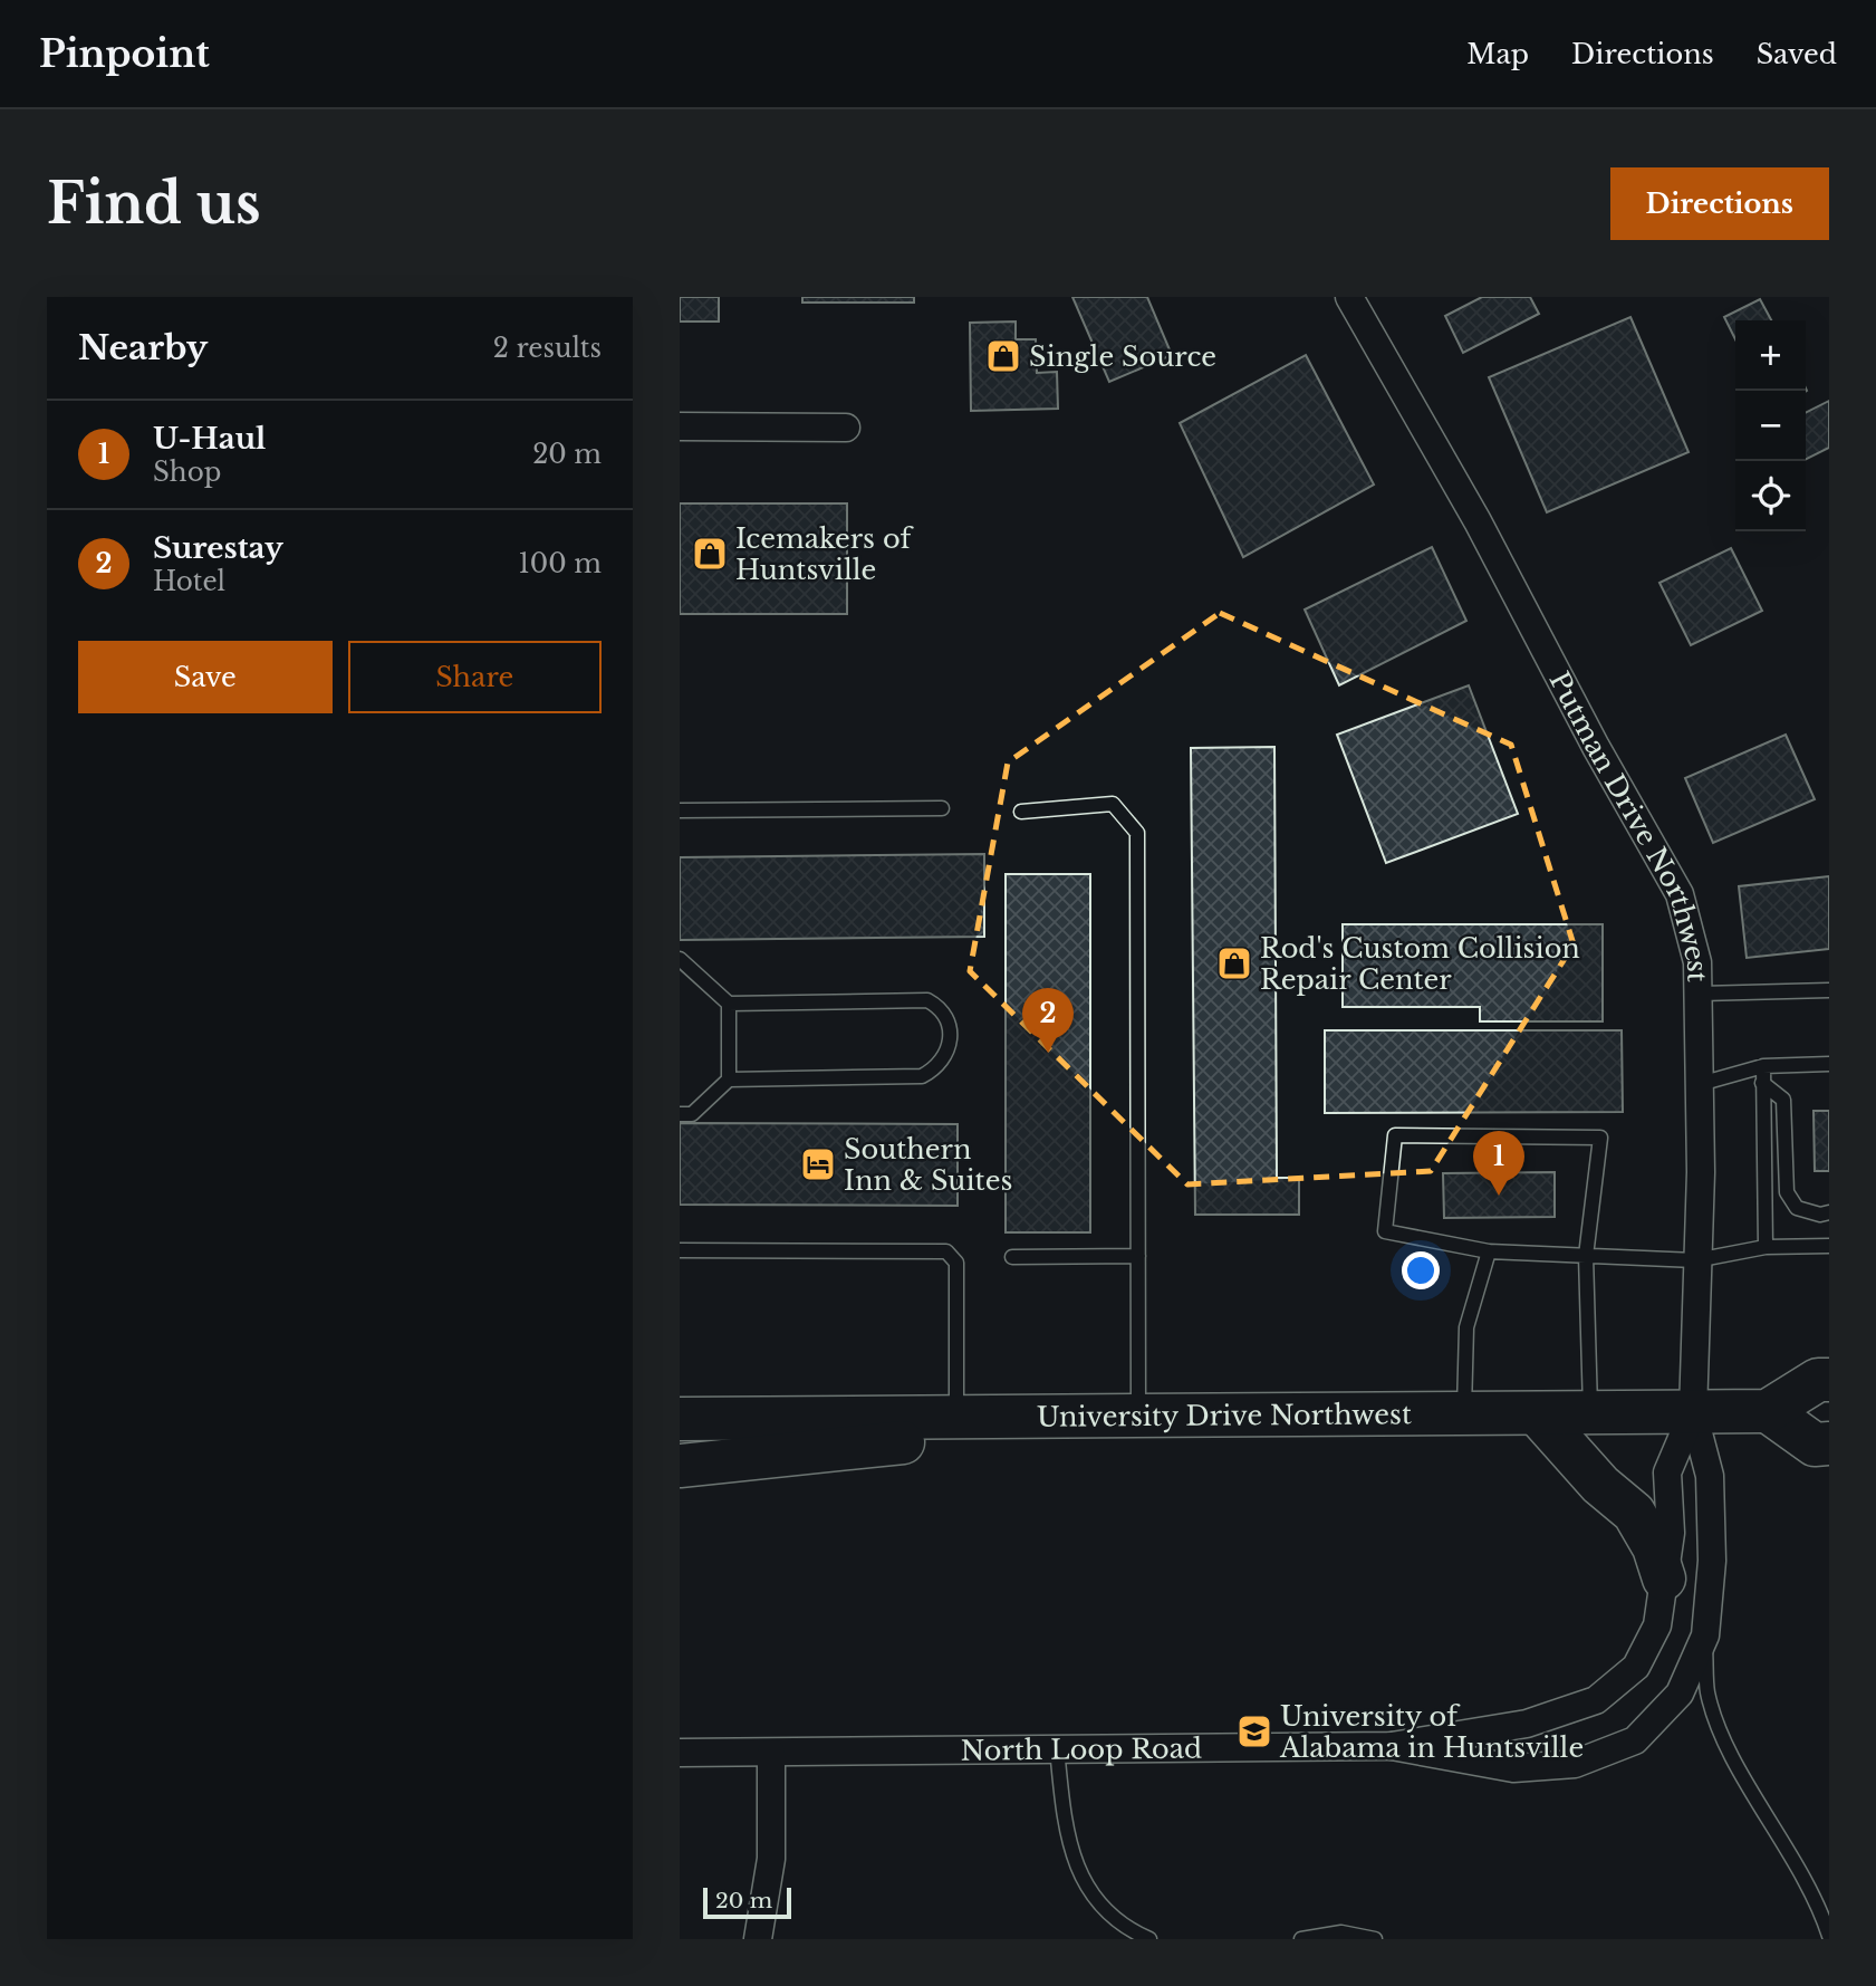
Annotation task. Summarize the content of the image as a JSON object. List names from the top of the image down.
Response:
{
  "streets": {
    "highway": ["University Drive Northwest"],
    "street": ["Putman Drive Northwest", "North Loop Road"]
  },
  "crossings": [
    ["Putman Drive Northwest", "University Drive Northwest"],
    ["Putman Drive Northwest", "North Loop Road"],
    ["University Drive Northwest", "North Loop Road"]
  ],
  "places": {
    "shop": ["Single Source", "Icemakers of Huntsville", "Rod's Custom Collision Repair Center"],
    "hotel": ["Southern Inn & Suites"],
    "school or university": ["University of Alabama in Huntsville"]
  },
  "scale_bar": "20 m",
  "page": {
    "header": "Pinpoint",
    "nav": ["Map", "Directions", "Saved"],
    "buttons": [
      "Directions",
      ["Save", "Share"]
    ],
    "title": "Find us",
    "heading": ["Nearby", "2 results"],
    "map_buttons": ["+", "−"],
    "list": [
      {
        "mark": "1",
        "name": "U-Haul",
        "note": "Shop",
        "value": "20 m"
      },
      {
        "mark": "2",
        "name": "Surestay",
        "note": "Hotel",
        "value": "100 m"
      }
    ],
    "pins": ["2", "1"],
    "scale": "20 m"
  }
}
